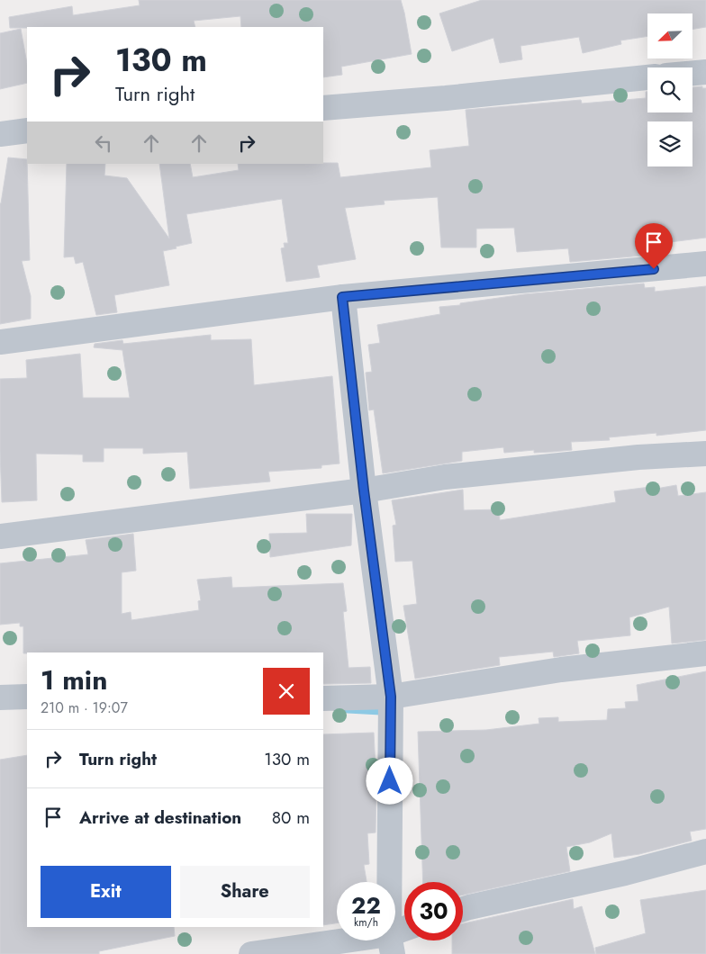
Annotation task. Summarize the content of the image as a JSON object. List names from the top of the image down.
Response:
{
  "north": "bottom left",
  "page": {
    "turn": ["130 m", "Turn right"],
    "heading": ["1 min", "210 m · 19:07"],
    "list": [
      {
        "name": "Turn right",
        "value": "130 m"
      },
      {
        "name": "Arrive at destination",
        "value": "80 m"
      }
    ],
    "buttons": ["Exit", "Share"],
    "speed": "22 km/h",
    "limit": "30"
  }
}
